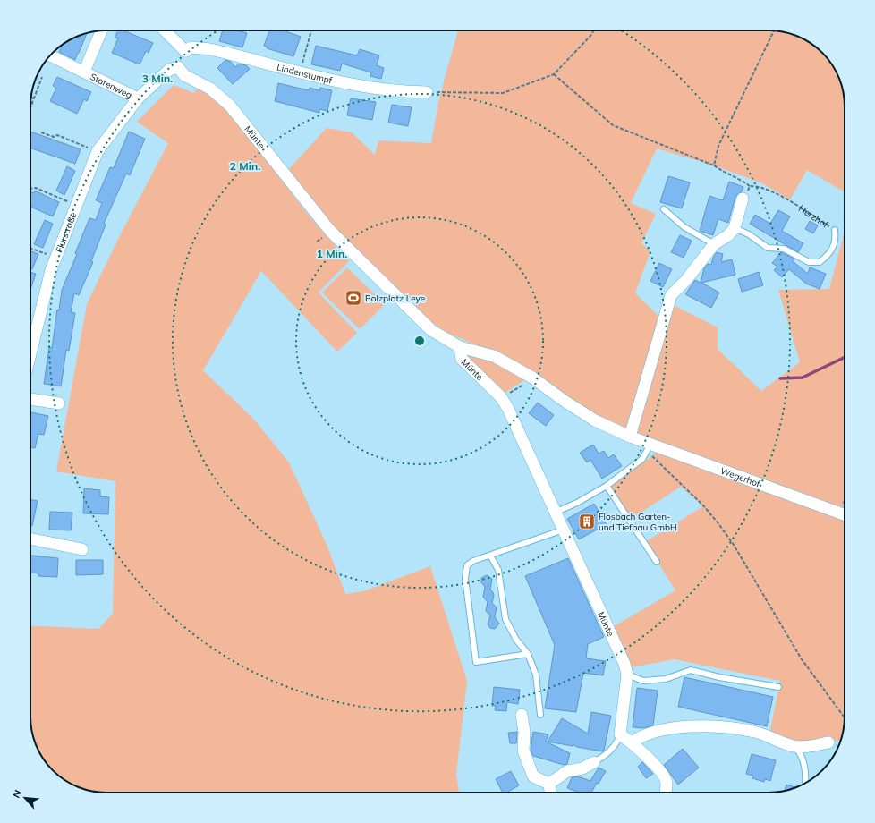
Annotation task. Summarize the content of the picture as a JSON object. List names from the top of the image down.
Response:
{
  "streets": {
    "street": [
      "Lindenstumpf",
      "Starenweg",
      "Münte",
      "Flurstraße",
      "Wegerhof"
    ],
    "lane": ["Herzhof"]
  },
  "crossings": [
    ["Starenweg", "Flurstraße"],
    ["Münte", "Flurstraße"],
    ["Münte", "Wegerhof"]
  ],
  "places": {
    "sports": ["Bolzplatz Leye"],
    "building": ["Flosbach Garten- und Tiefbau GmbH"]
  },
  "north": "top left",
  "rings": ["3 Min.", "2 Min.", "1 Min."]
}
